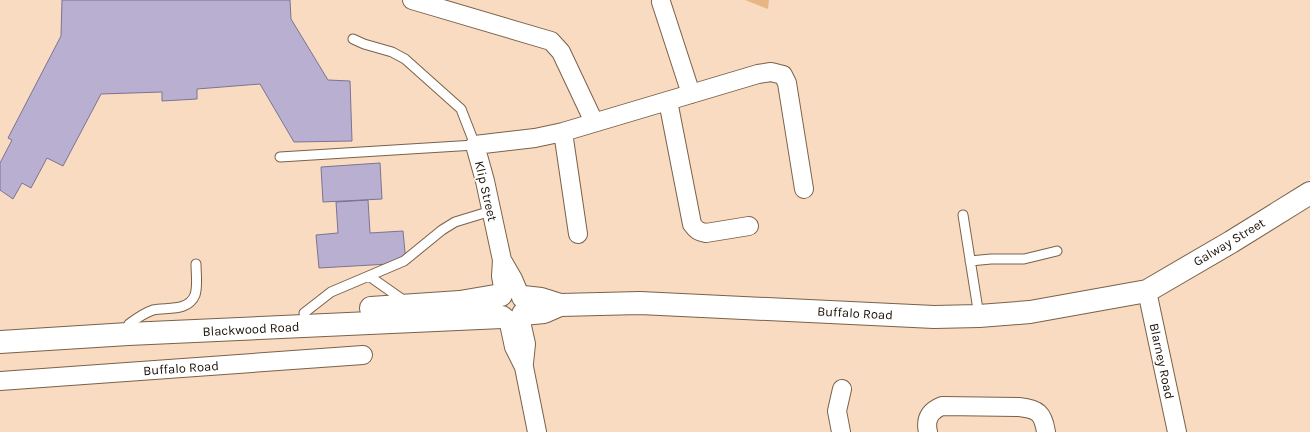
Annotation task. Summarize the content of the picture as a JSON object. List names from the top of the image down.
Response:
{
  "streets": {
    "street": [
      "Klip Street",
      "Galway Street",
      "Buffalo Road",
      "Blackwood Road",
      "Blarney Road"
    ]
  },
  "crossings": [
    ["Klip Street", "Buffalo Road"],
    ["Klip Street", "Blackwood Road"],
    ["Galway Street", "Buffalo Road"],
    ["Galway Street", "Blarney Road"],
    ["Buffalo Road", "Blackwood Road"],
    ["Buffalo Road", "Blarney Road"]
  ]
}
